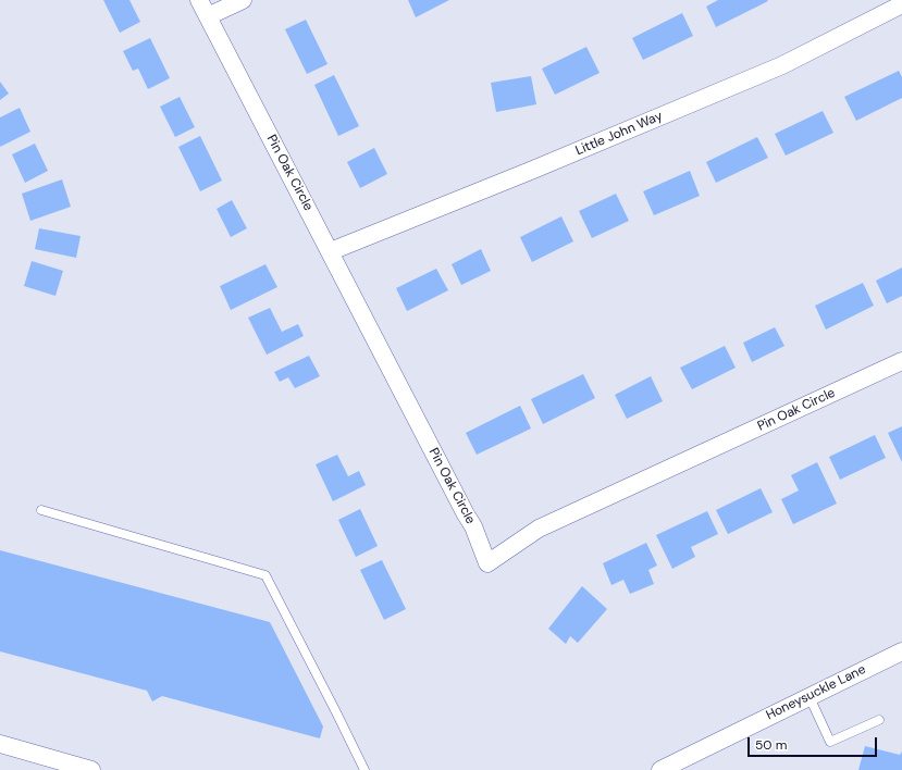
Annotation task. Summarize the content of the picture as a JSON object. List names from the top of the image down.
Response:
{
  "streets": {
    "street": ["Little John Way", "Pin Oak Circle", "Honeysuckle Lane"]
  },
  "crossings": [
    ["Little John Way", "Pin Oak Circle"]
  ],
  "scale_bar": "50 m"
}
